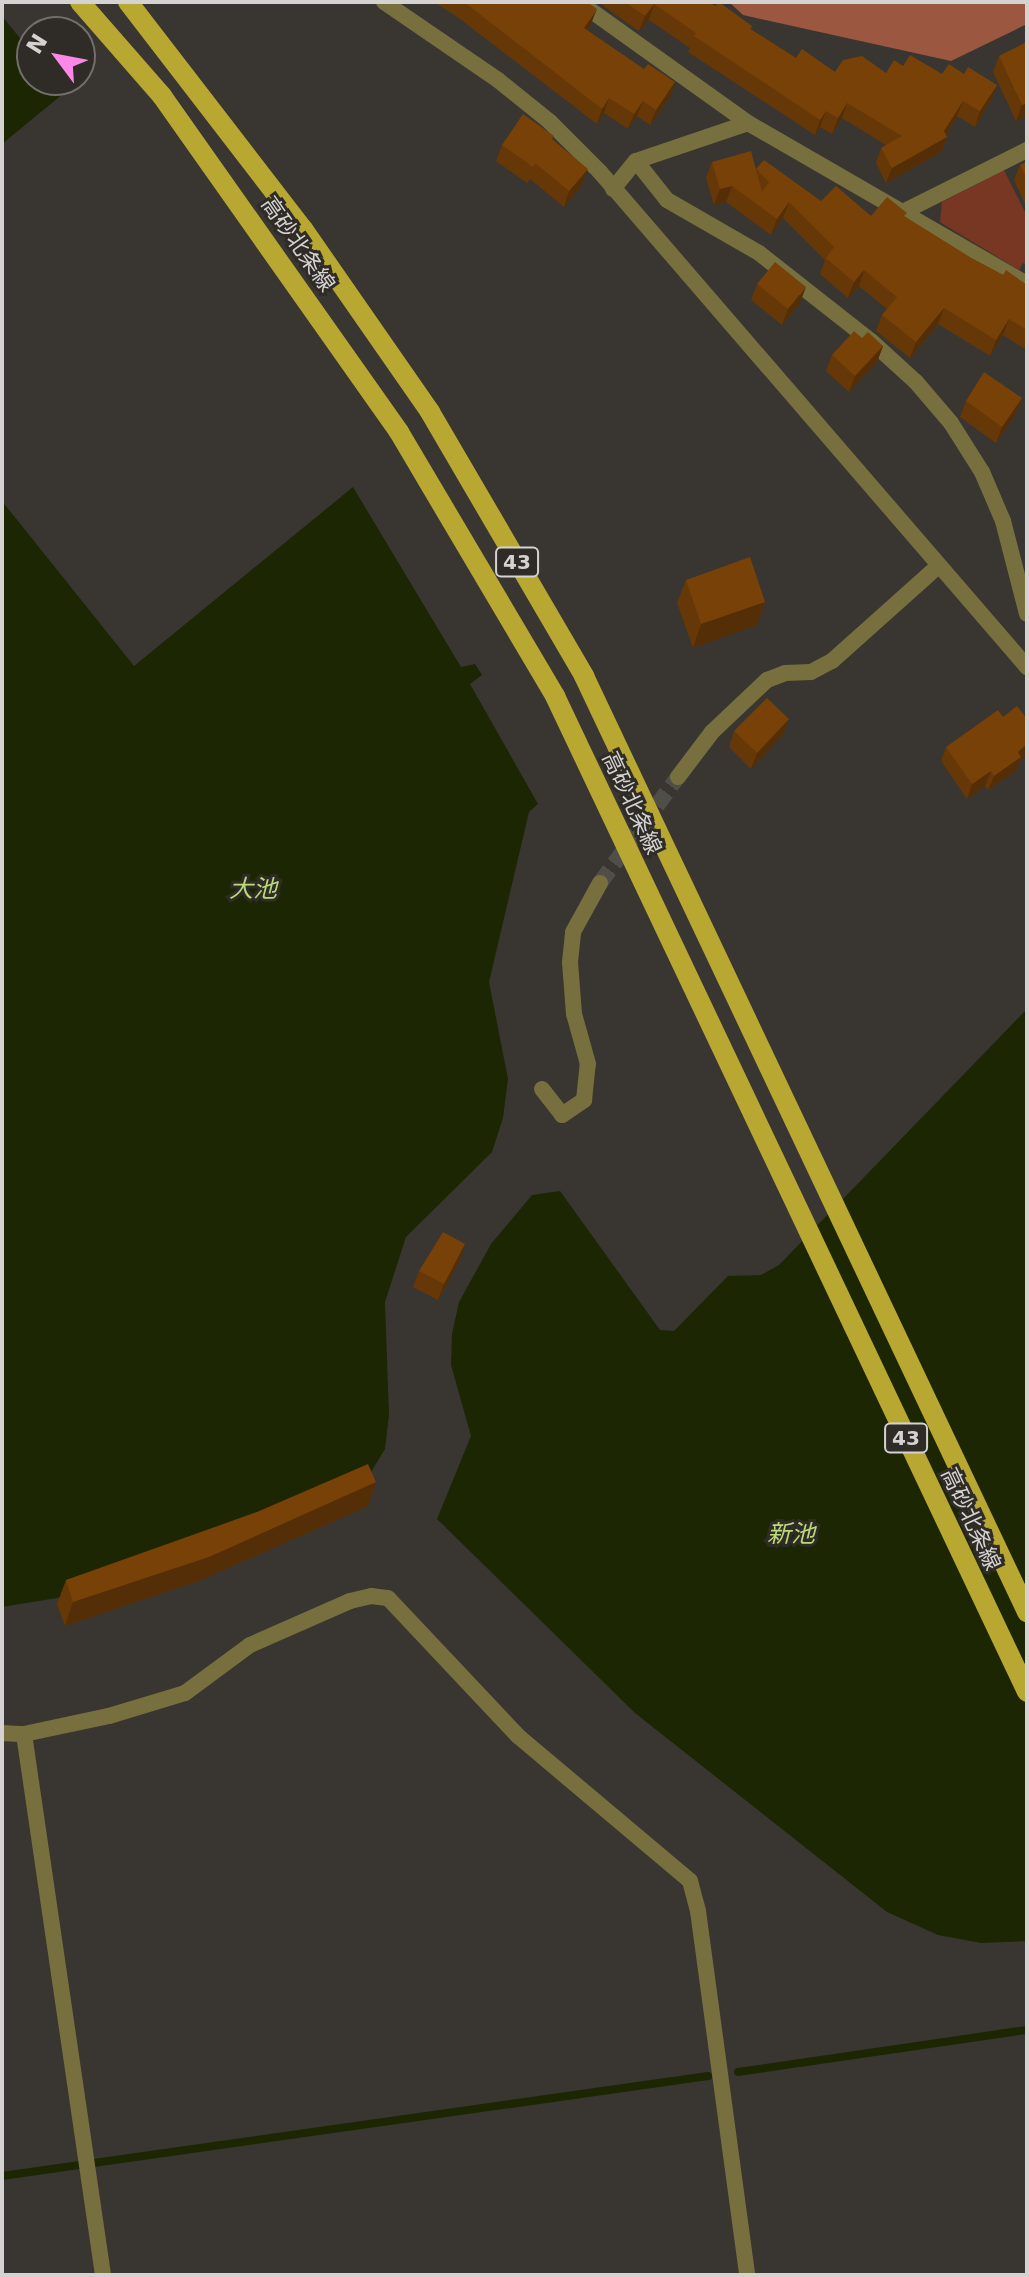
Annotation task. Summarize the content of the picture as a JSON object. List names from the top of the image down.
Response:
{
  "streets": {
    "main road": ["高砂北条線", "43"]
  },
  "water": ["大池", "新池"],
  "north": "top left"
}
